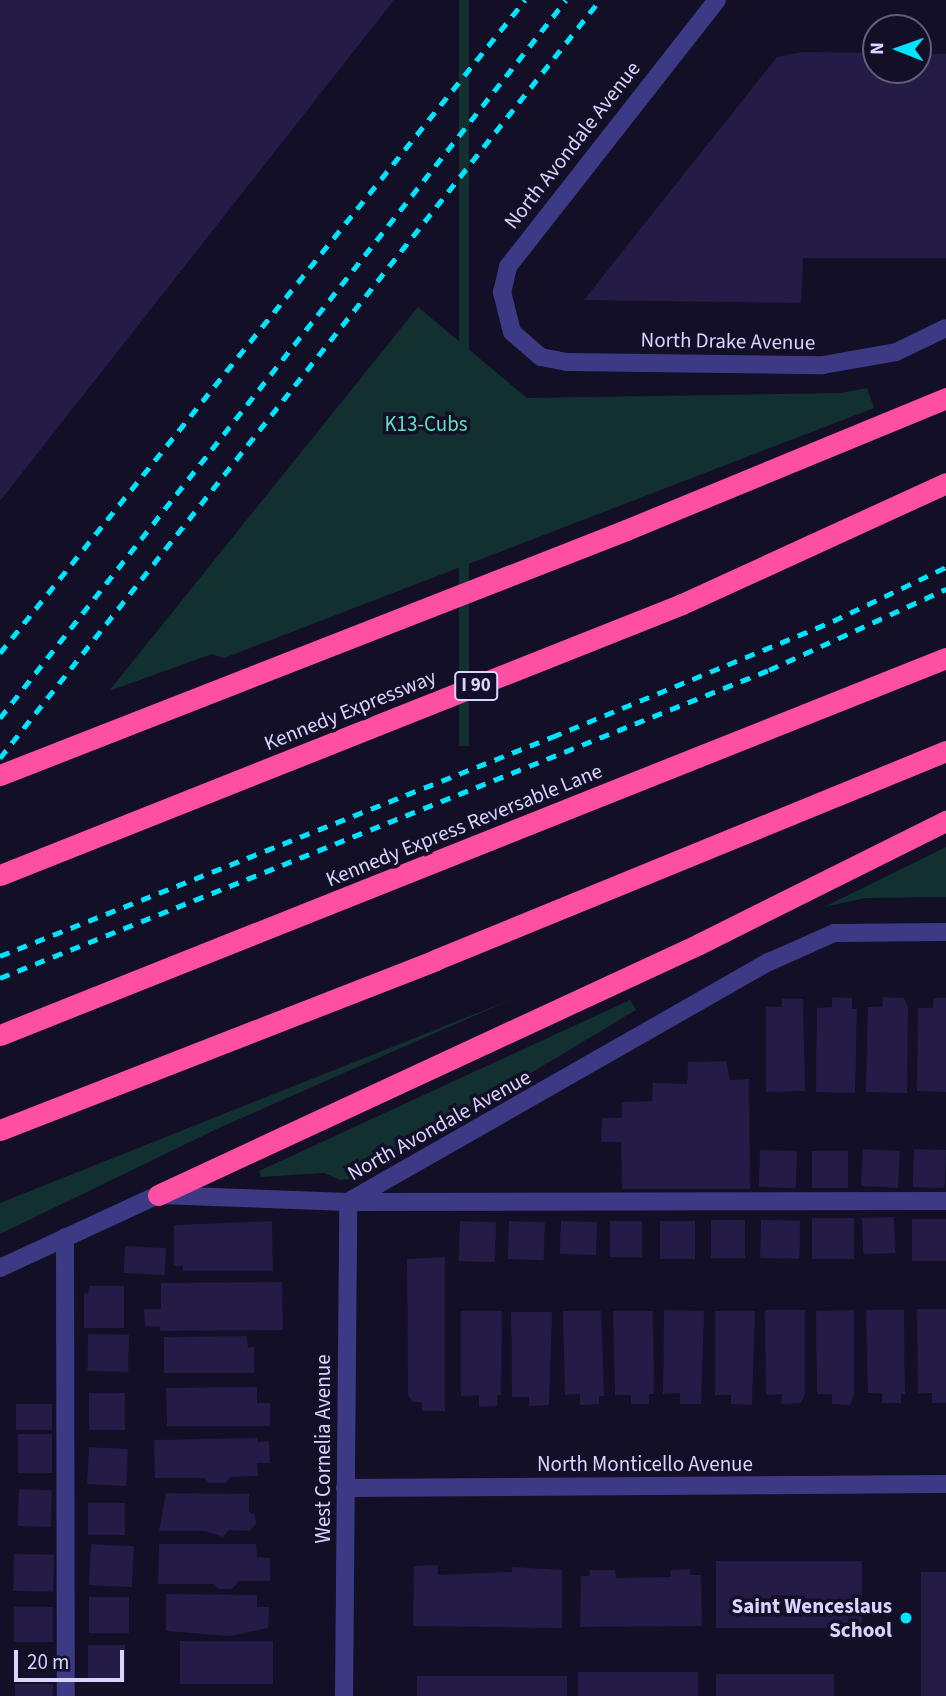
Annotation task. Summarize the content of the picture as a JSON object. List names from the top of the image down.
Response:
{
  "streets": {
    "highway": ["I 90", "Kennedy Expressway", "Kennedy Express Reversable Lane"],
    "street": [
      "North Avondale Avenue",
      "North Drake Avenue",
      "West Cornelia Avenue",
      "North Monticello Avenue"
    ]
  },
  "crossings": [
    ["North Avondale Avenue", "North Drake Avenue"],
    ["North Avondale Avenue", "West Cornelia Avenue"],
    ["West Cornelia Avenue", "North Monticello Avenue"]
  ],
  "parks": ["K13-Cubs"],
  "places": ["Saint Wenceslaus School"],
  "scale_bar": "20 m",
  "north": "left"
}
